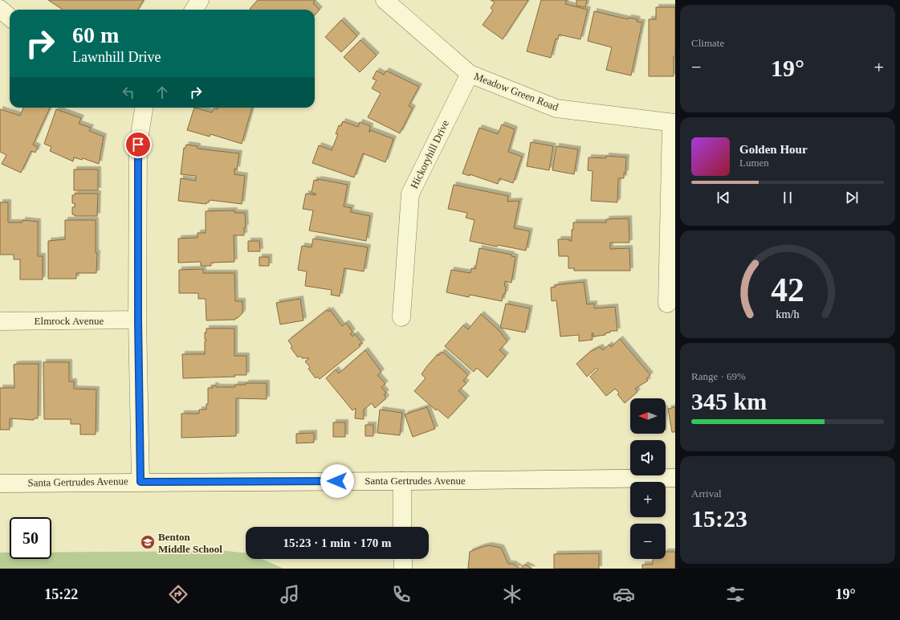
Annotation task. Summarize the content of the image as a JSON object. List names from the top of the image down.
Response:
{
  "streets": {
    "street": [
      "Meadow Green Road",
      "Hickoryhill Drive",
      "Elmrock Avenue",
      "Santa Gertrudes Avenue"
    ]
  },
  "crossings": [
    ["Meadow Green Road", "Hickoryhill Drive"]
  ],
  "places": {
    "school or university": ["Benton Middle School"]
  },
  "north": "left",
  "page": {
    "tile": [
      "Climate",
      ["Range · 69%", "345 km"],
      ["Arrival", "15:23"]
    ],
    "turn": ["60 m", "Lawnhill Drive"],
    "heat": ["−", "19°", "+"],
    "song": ["Golden Hour", "Lumen"],
    "map_buttons": ["+", "−"],
    "limit": "50",
    "trip": "15:23 · 1 min · 170 m",
    "tabs": ["15:22", "19°"],
    "gauge": ["42", "km/h"]
  }
}
